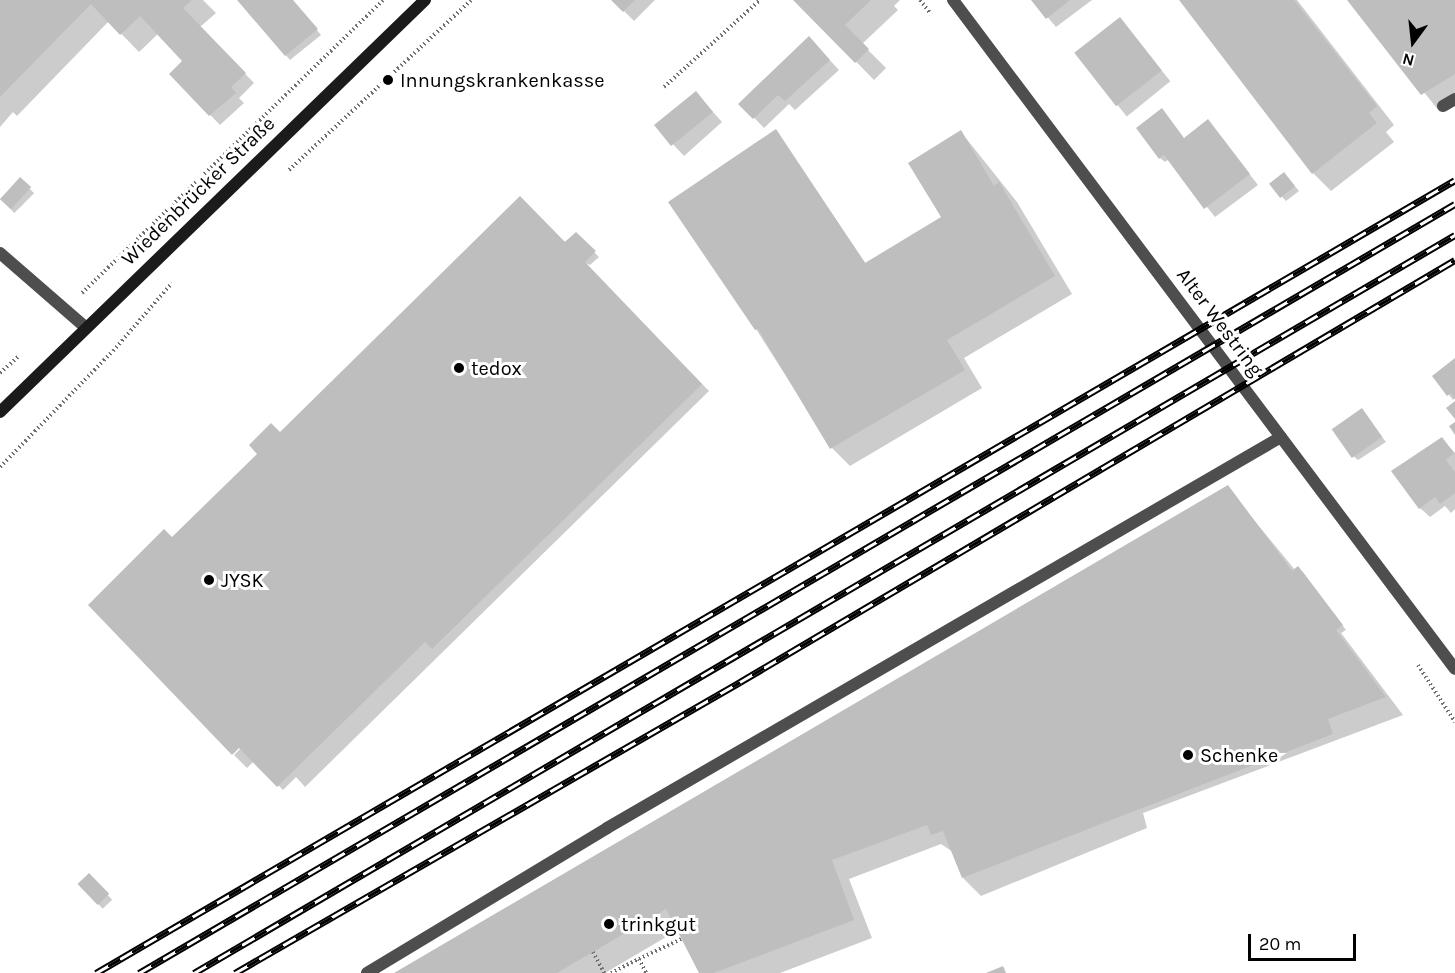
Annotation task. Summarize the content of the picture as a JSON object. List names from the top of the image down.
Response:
{
  "streets": {
    "street": ["Wiedenbrücker Straße", "Alter Westring"]
  },
  "places": [
    "Innungskrankenkasse",
    "tedox",
    "JYSK",
    "Schenke",
    "trinkgut"
  ],
  "scale_bar": "20 m",
  "north": "bottom"
}
